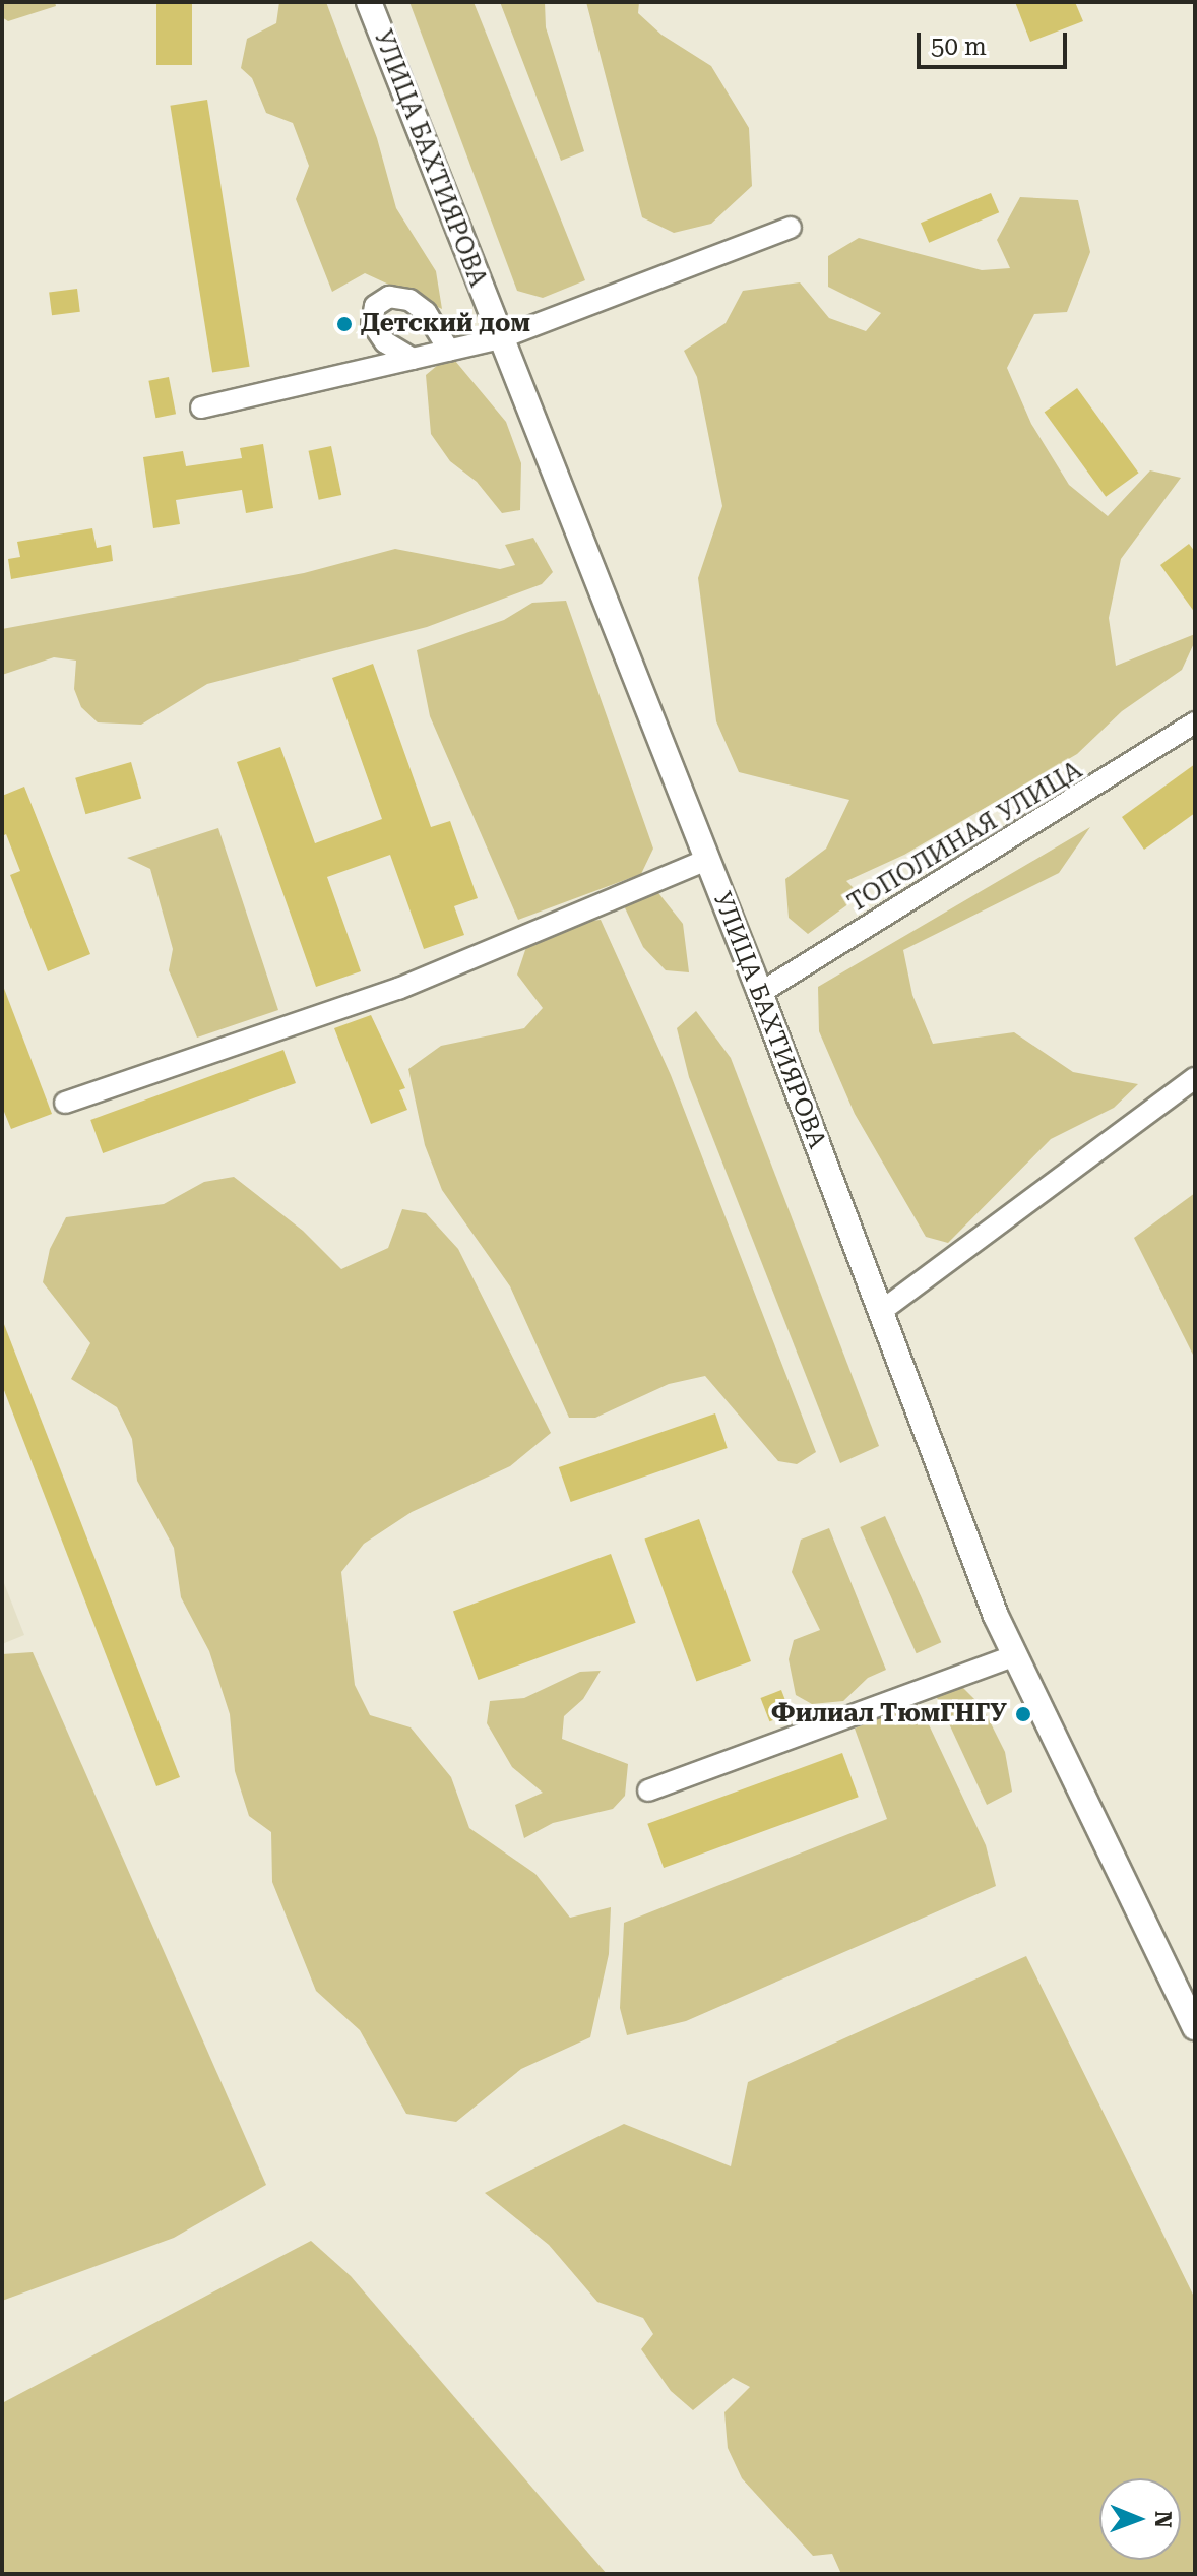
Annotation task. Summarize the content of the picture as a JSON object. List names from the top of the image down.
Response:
{
  "streets": {
    "main road": ["УЛИЦА БАХТИЯРОВА"],
    "street": ["ТОПОЛИНАЯ УЛИЦА"]
  },
  "crossings": [
    ["УЛИЦА БАХТИЯРОВА", "ТОПОЛИНАЯ УЛИЦА"]
  ],
  "places": ["Детский дом", "Филиал ТюмГНГУ"],
  "scale_bar": "50 m",
  "north": "right"
}
